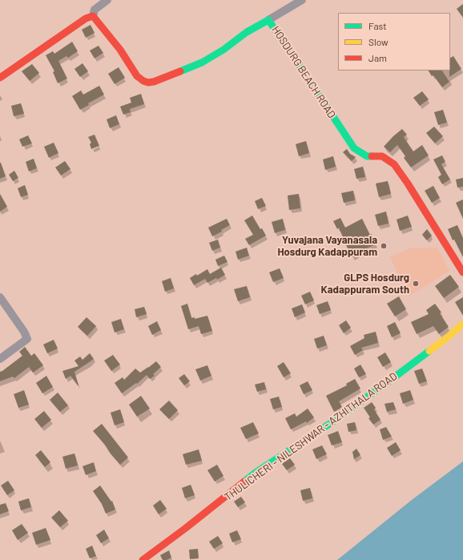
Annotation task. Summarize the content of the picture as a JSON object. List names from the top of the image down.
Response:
{
  "streets": {
    "street": ["HOSDURG BEACH ROAD", "THULICHERI - NILESHWAR - AZHITHALA ROAD"]
  },
  "places": ["Yuvajana Vayanasala Hosdurg Kadappuram", "GLPS Hosdurg Kadappuram South"],
  "legend": ["Fast", "Slow", "Jam"]
}
